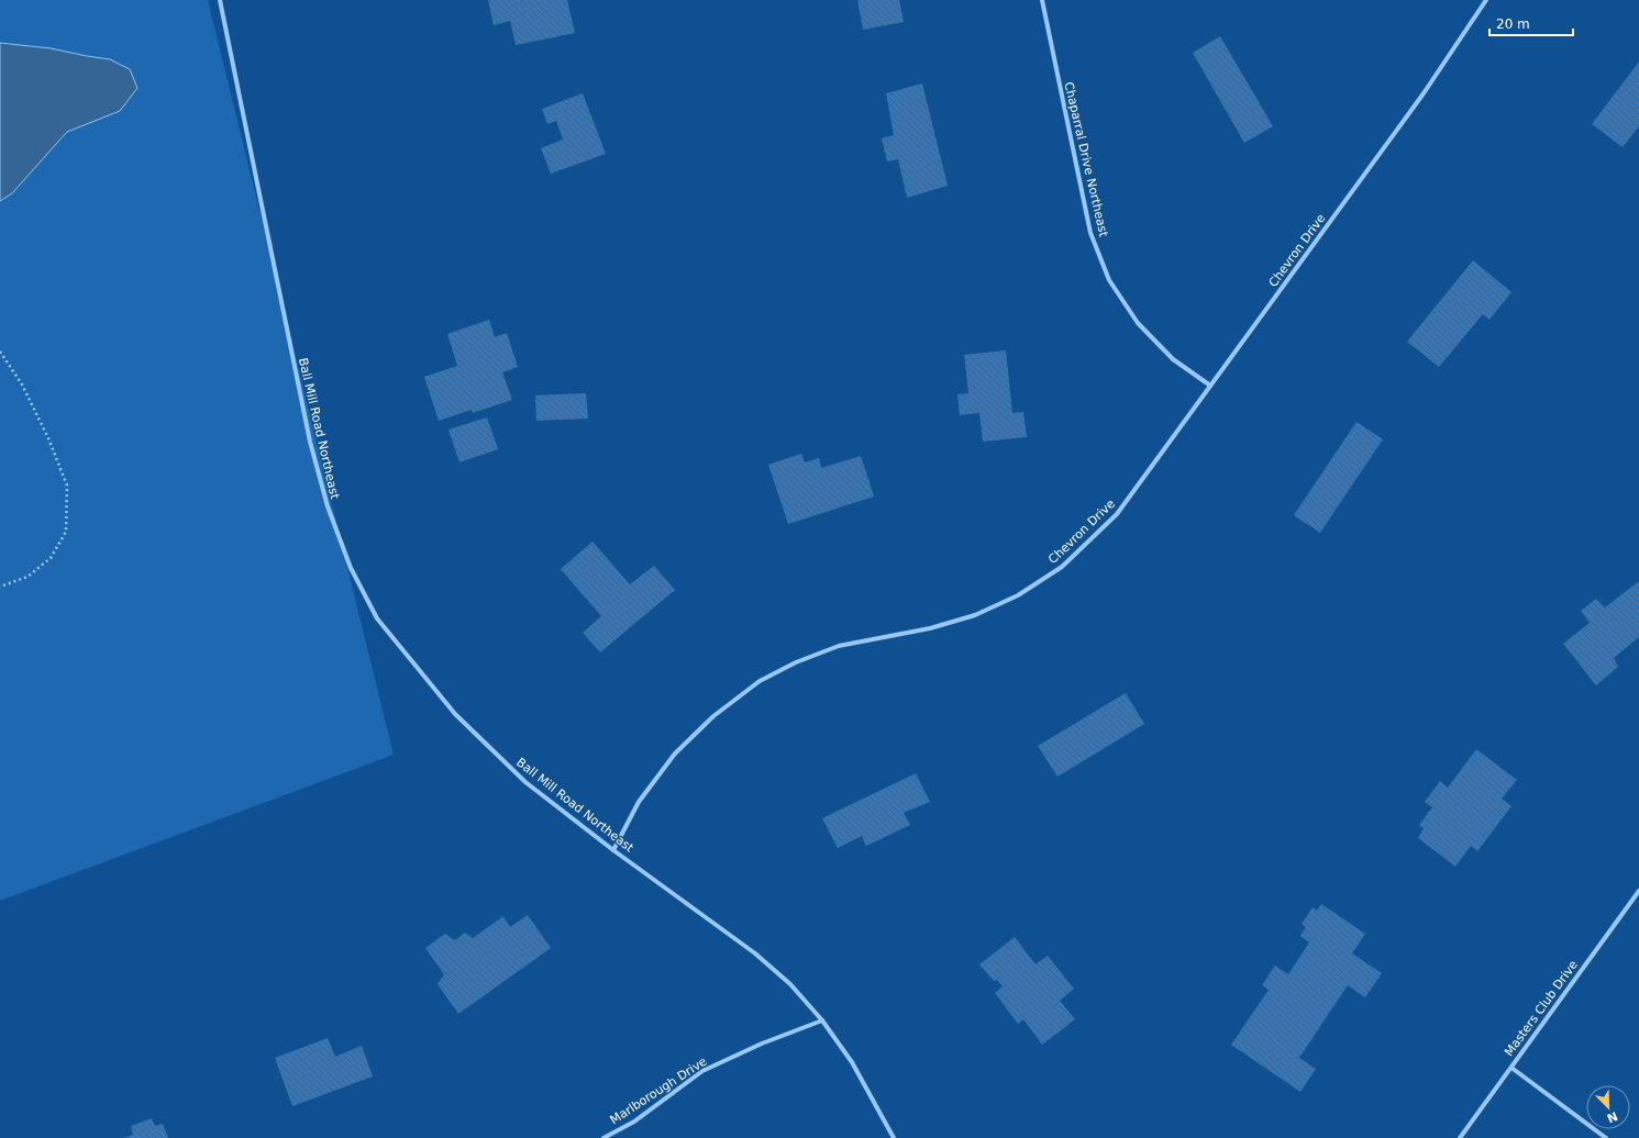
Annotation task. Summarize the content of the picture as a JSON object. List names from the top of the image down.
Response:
{
  "streets": {
    "street": [
      "Chaparral Drive Northeast",
      "Chevron Drive",
      "Ball Mill Road Northeast",
      "Masters Club Drive",
      "Marlborough Drive"
    ]
  },
  "crossings": [
    ["Chaparral Drive Northeast", "Chevron Drive"],
    ["Chevron Drive", "Ball Mill Road Northeast"],
    ["Ball Mill Road Northeast", "Marlborough Drive"]
  ],
  "scale_bar": "20 m",
  "north": "bottom right"
}
